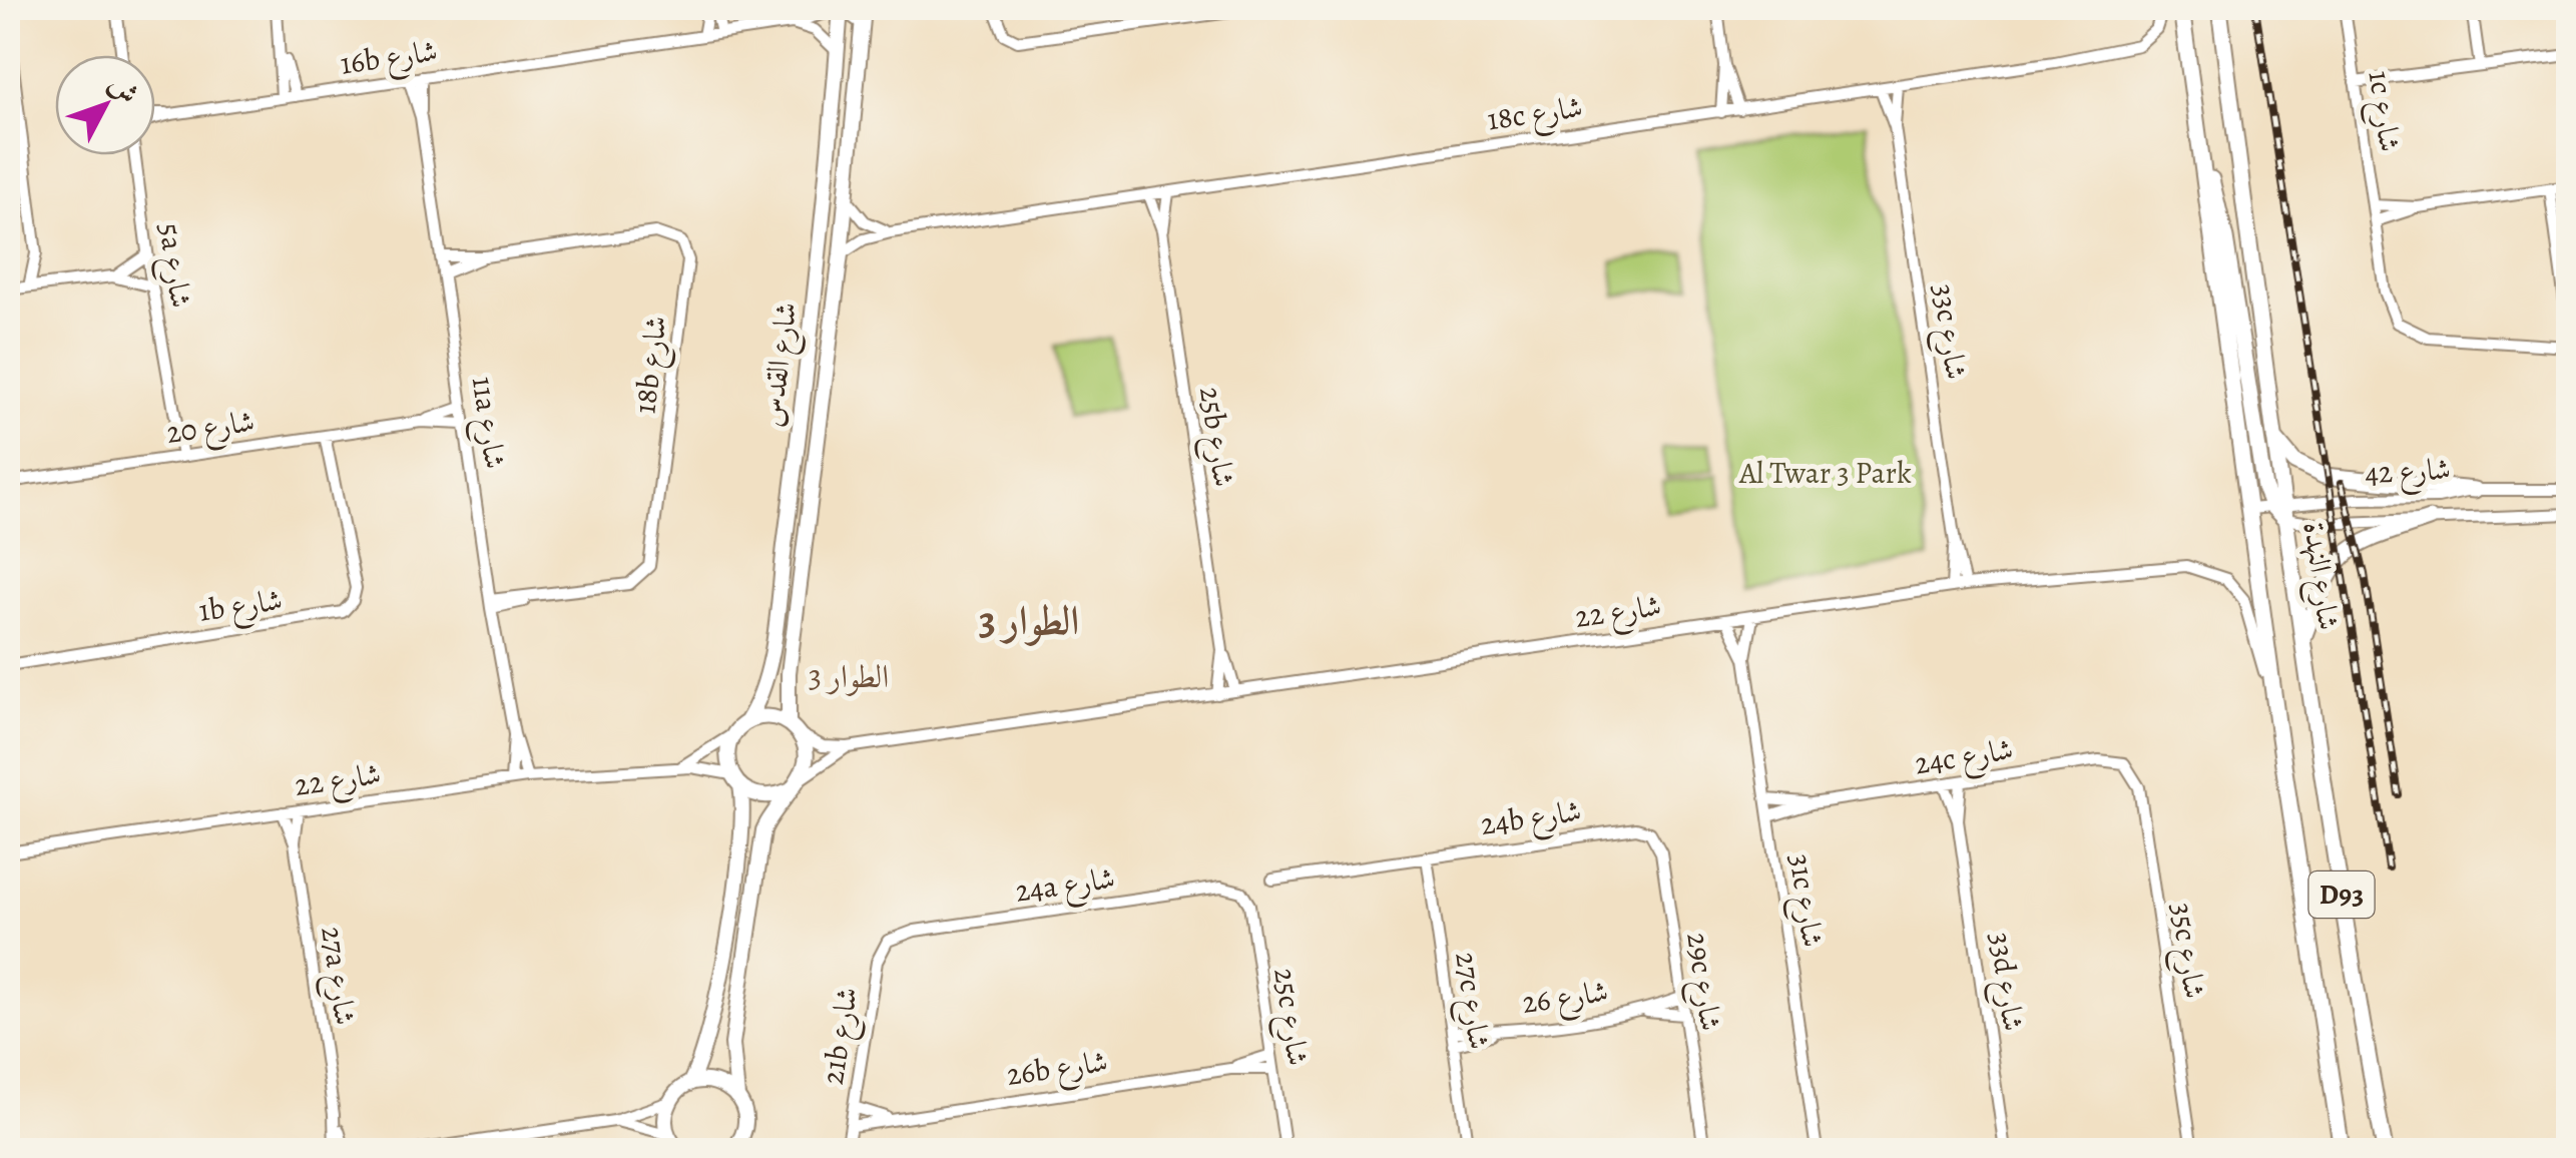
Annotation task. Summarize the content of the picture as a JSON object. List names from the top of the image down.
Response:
{
  "streets": {
    "main road": ["شارع القدس", "شارع النهدة", "D93"],
    "street": [
      "16b شارع",
      "1c شارع",
      "18c شارع",
      "5a شارع",
      "33c شارع",
      "18b شارع",
      "11a شارع",
      "شارع 20",
      "25b شارع",
      "شارع 42",
      "1b شارع",
      "شارع 22",
      "24c شارع",
      "24b شارع",
      "24a شارع",
      "31c شارع",
      "35c شارع",
      "27a شارع",
      "29c شارع",
      "33d شارع",
      "شارع 26",
      "27c شارع",
      "25c شارع",
      "21b شارع",
      "26b شارع"
    ]
  },
  "crossings": [
    ["16b شارع", "شارع القدس"],
    ["16b شارع", "11a شارع"],
    ["18c شارع", "33c شارع"],
    ["18c شارع", "شارع القدس"],
    ["18c شارع", "25b شارع"],
    ["5a شارع", "شارع 20"],
    ["33c شارع", "شارع 22"],
    ["18b شارع", "11a شارع"],
    ["شارع القدس", "شارع 22"],
    ["11a شارع", "شارع 20"],
    ["11a شارع", "شارع 22"],
    ["شارع 20", "1b شارع"],
    ["25b شارع", "شارع 22"],
    ["شارع 42", "شارع النهدة"],
    ["شارع النهدة", "شارع 22"],
    ["شارع 22", "31c شارع"],
    ["شارع 22", "27a شارع"],
    ["24c شارع", "31c شارع"],
    ["24c شارع", "35c شارع"],
    ["24c شارع", "33d شارع"],
    ["24b شارع", "29c شارع"],
    ["24b شارع", "27c شارع"],
    ["24a شارع", "25c شارع"],
    ["24a شارع", "21b شارع"],
    ["29c شارع", "شارع 26"],
    ["شارع 26", "27c شارع"],
    ["25c شارع", "26b شارع"],
    ["21b شارع", "26b شارع"]
  ],
  "districts": ["الطوار 3", "الطوار 3"],
  "parks": ["Al Twar 3 Park"],
  "north": "top right"
}
